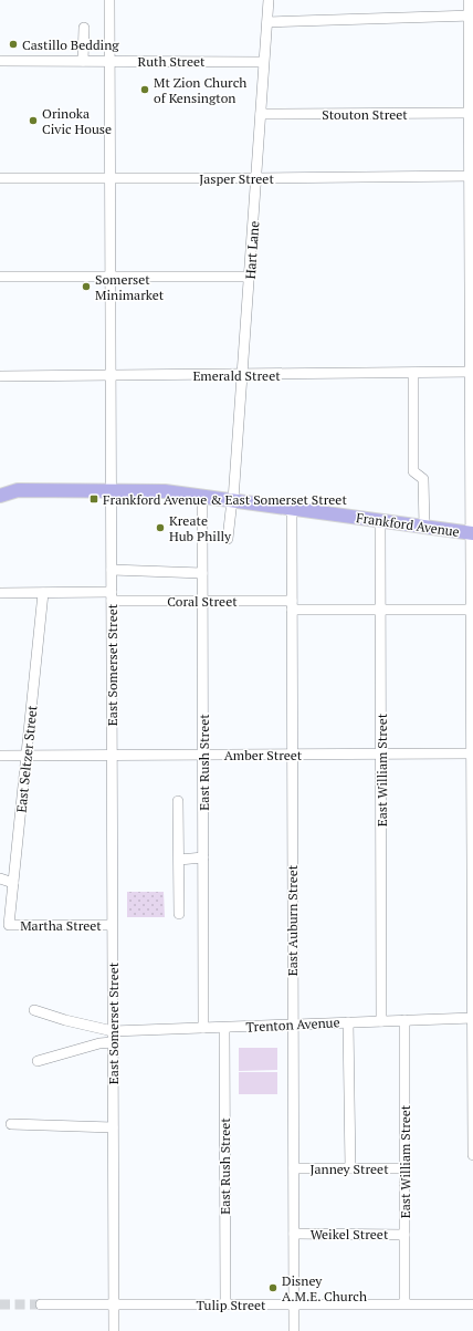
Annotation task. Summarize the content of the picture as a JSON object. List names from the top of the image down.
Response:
{
  "streets": {
    "main road": ["Frankford Avenue"],
    "street": [
      "Ruth Street",
      "Stouton Street",
      "Jasper Street",
      "Hart Lane",
      "Emerald Street",
      "Coral Street",
      "East Somerset Street",
      "Amber Street",
      "East Seltzer Street",
      "East Rush Street",
      "East William Street",
      "East Auburn Street",
      "Martha Street",
      "Trenton Avenue",
      "Janney Street",
      "Weikel Street",
      "Tulip Street"
    ]
  },
  "crossings": [
    ["Ruth Street", "Hart Lane"],
    ["Ruth Street", "East Somerset Street"],
    ["Stouton Street", "Hart Lane"],
    ["Jasper Street", "Hart Lane"],
    ["Jasper Street", "East Somerset Street"],
    ["Hart Lane", "Emerald Street"],
    ["Hart Lane", "Frankford Avenue"],
    ["Emerald Street", "East Somerset Street"],
    ["Frankford Avenue", "East Somerset Street"],
    ["Frankford Avenue", "East Rush Street"],
    ["Frankford Avenue", "East William Street"],
    ["Frankford Avenue", "East Auburn Street"],
    ["Coral Street", "East Somerset Street"],
    ["Coral Street", "East Seltzer Street"],
    ["Coral Street", "East Rush Street"],
    ["Coral Street", "East William Street"],
    ["Coral Street", "East Auburn Street"],
    ["East Somerset Street", "Amber Street"],
    ["East Somerset Street", "Martha Street"],
    ["East Somerset Street", "Trenton Avenue"],
    ["East Somerset Street", "Tulip Street"],
    ["Amber Street", "East Seltzer Street"],
    ["Amber Street", "East Rush Street"],
    ["Amber Street", "East William Street"],
    ["Amber Street", "East Auburn Street"],
    ["East Seltzer Street", "Martha Street"],
    ["East Rush Street", "Trenton Avenue"],
    ["East Rush Street", "Tulip Street"],
    ["East William Street", "Trenton Avenue"],
    ["East William Street", "Janney Street"],
    ["East William Street", "Weikel Street"],
    ["East William Street", "Tulip Street"],
    ["East Auburn Street", "Trenton Avenue"],
    ["East Auburn Street", "Janney Street"],
    ["East Auburn Street", "Weikel Street"],
    ["East Auburn Street", "Tulip Street"]
  ],
  "places": {
    "other": [
      "Castillo Bedding",
      "Mt Zion Church of Kensington",
      "Orinoka Civic House",
      "Somerset Minimarket",
      "Kreate Hub Philly",
      "Disney A.M.E. Church"
    ],
    "transit": ["Frankford Avenue & East Somerset Street"]
  }
}
